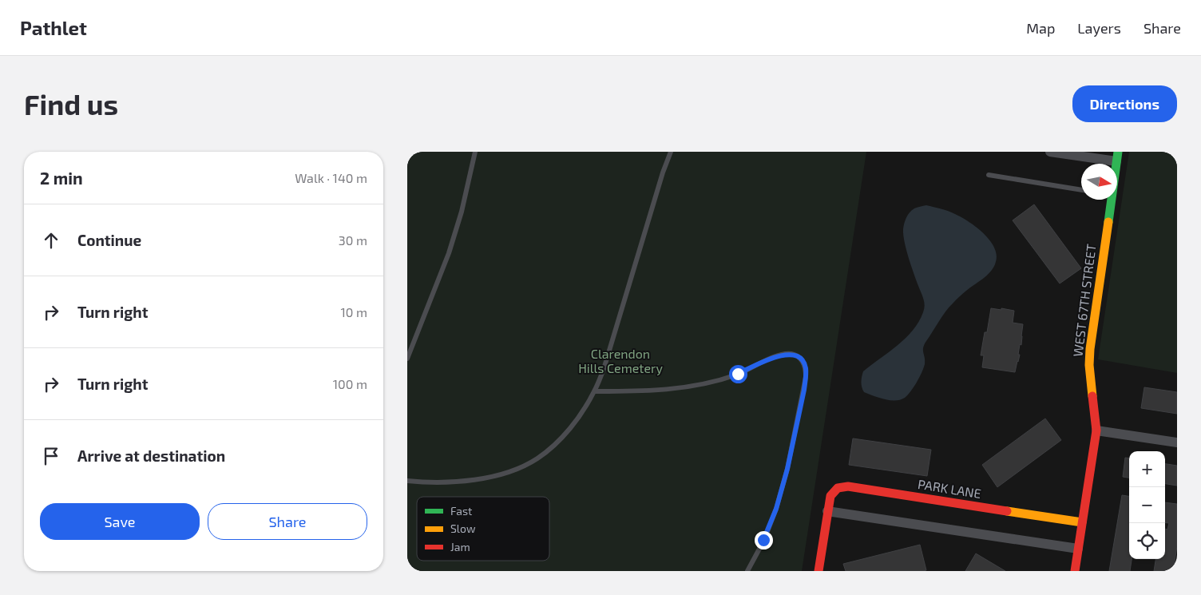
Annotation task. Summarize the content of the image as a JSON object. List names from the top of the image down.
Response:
{
  "streets": {
    "street": ["WEST 67TH STREET", "PARK LANE"]
  },
  "crossings": [
    ["WEST 67TH STREET", "PARK LANE"]
  ],
  "parks": ["Clarendon Hills Cemetery"],
  "legend": ["Fast", "Slow", "Jam"],
  "north": "right",
  "page": {
    "header": "Pathlet",
    "nav": ["Map", "Layers", "Share"],
    "buttons": [
      "Directions",
      ["Save", "Share"]
    ],
    "title": "Find us",
    "heading": ["2 min", "Walk · 140 m"],
    "list": [
      ["Continue", "30 m"],
      ["Turn right", "10 m"],
      ["Turn right", "100 m"],
      "Arrive at destination"
    ],
    "map_buttons": ["+", "−"]
  }
}
